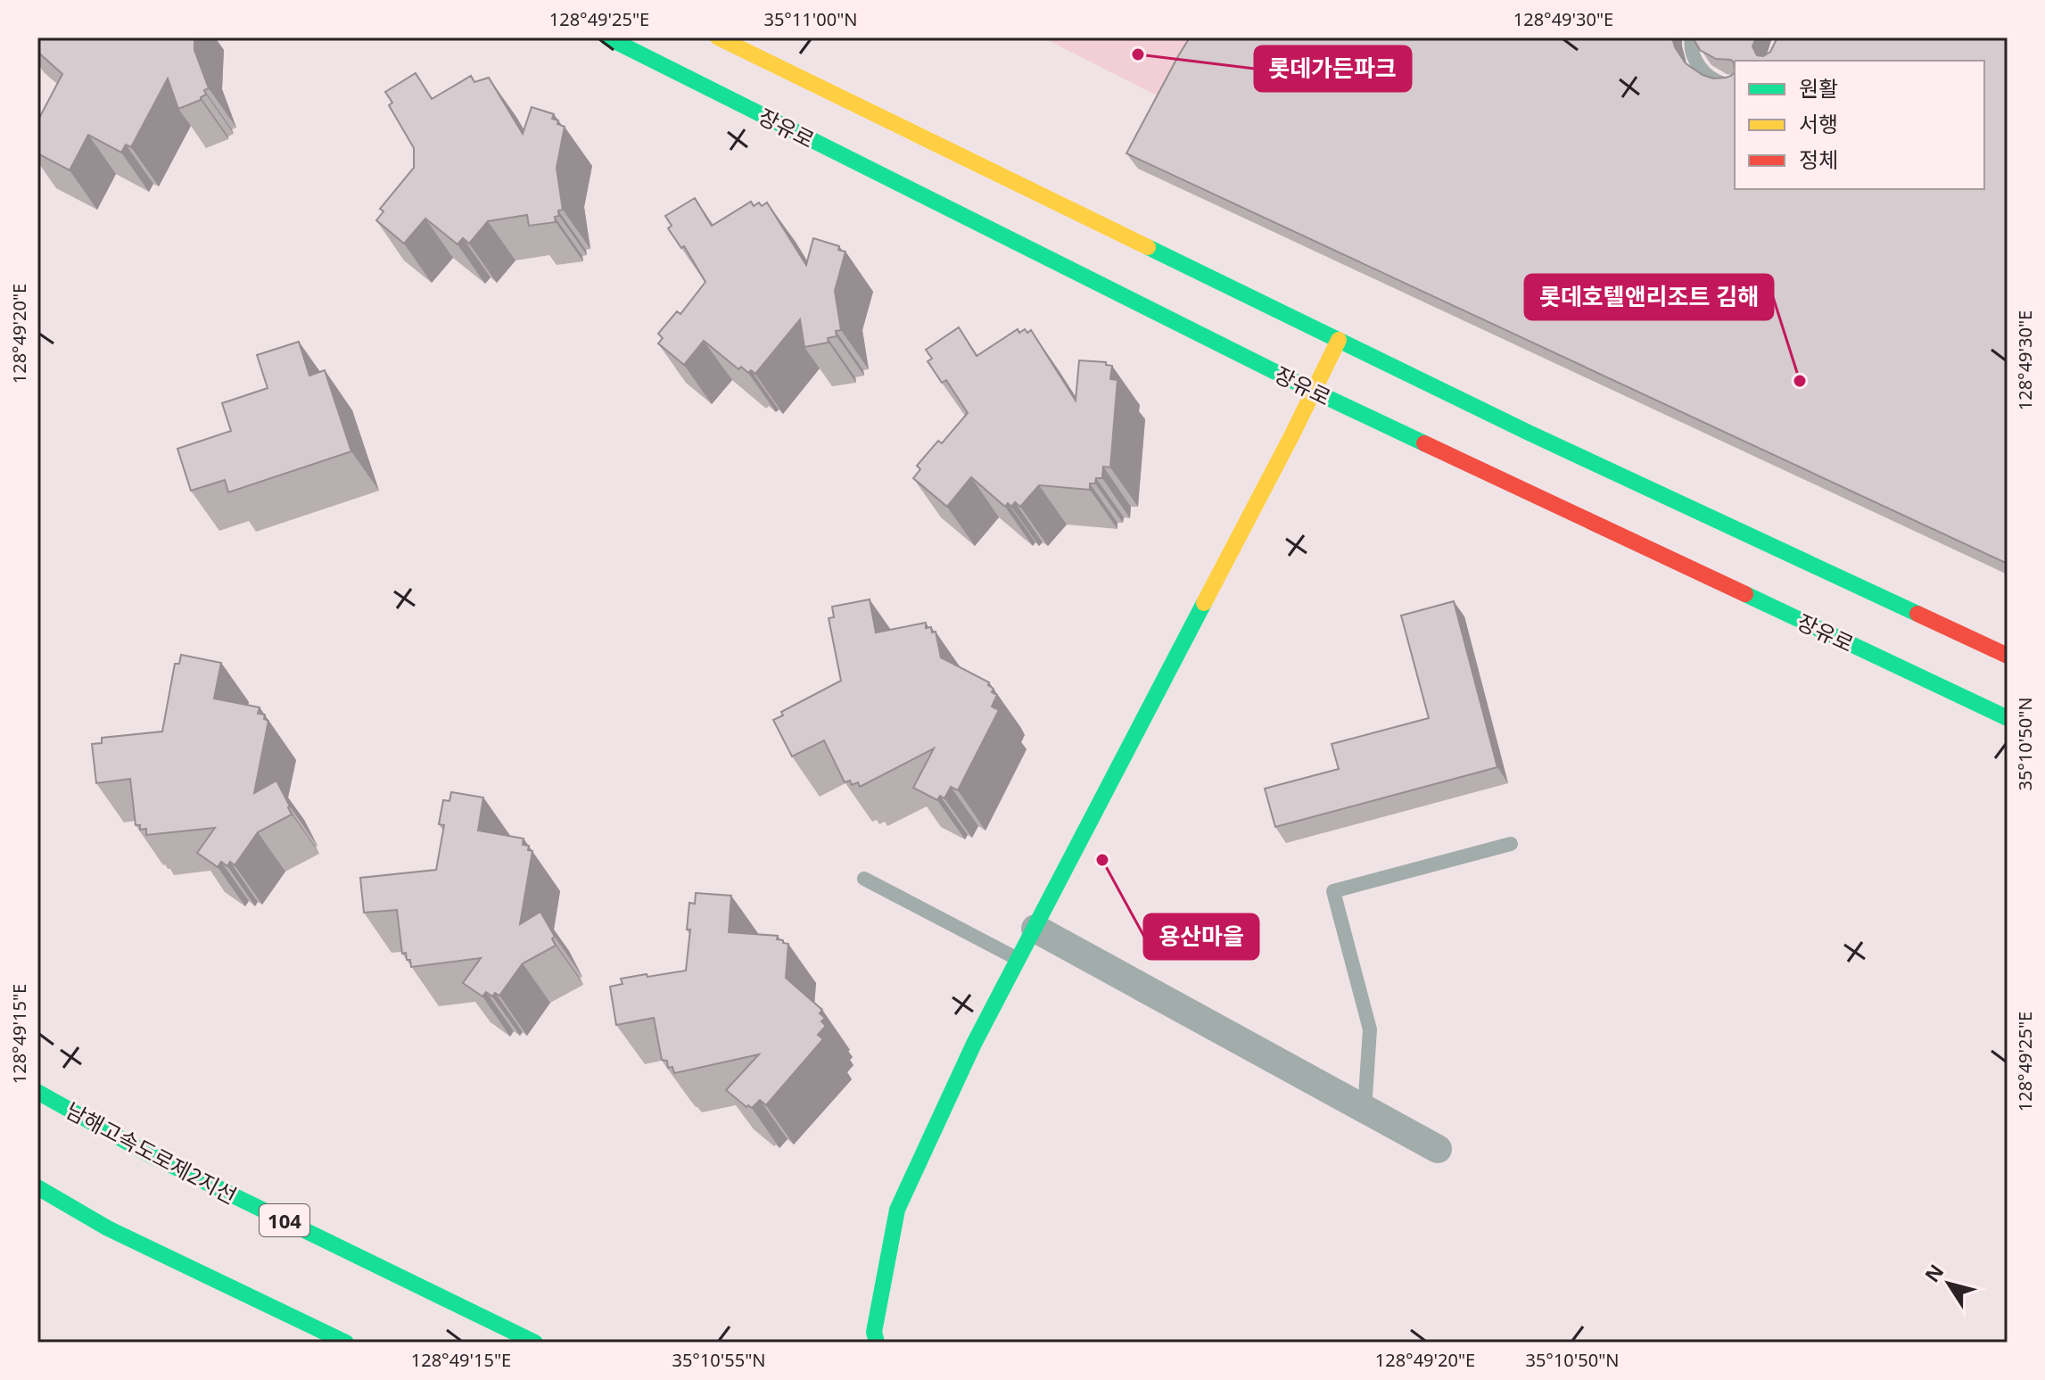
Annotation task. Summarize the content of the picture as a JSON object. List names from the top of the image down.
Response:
{
  "streets": {
    "main road": ["장유로", "남해고속도로제2지선", "104"]
  },
  "places": ["롯데가든파크", "롯데호텔앤리조트 김해", "용산마을"],
  "legend": ["원활", "서행", "정체"],
  "north": "top left",
  "coordinates": [
    "128°49'25\"E",
    "35°11'00\"N",
    "128°49'30\"E",
    "128°49'20\"E",
    "35°10'50\"N",
    "128°49'15\"E",
    "35°10'55\"N"
  ]
}
